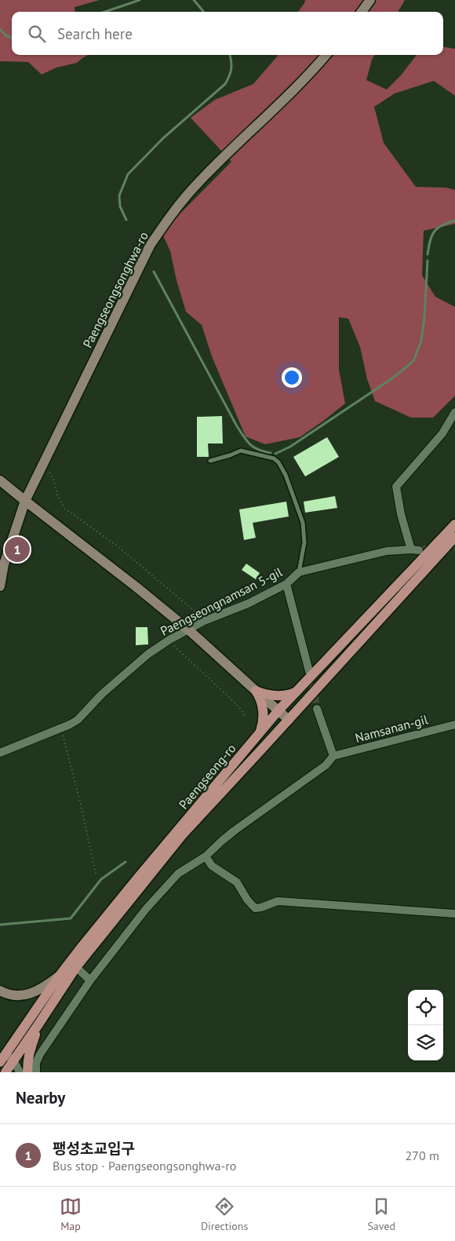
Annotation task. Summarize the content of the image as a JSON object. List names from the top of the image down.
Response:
{
  "streets": {
    "main road": ["Paengseong-ro"],
    "street": ["Paengseongsonghwa-ro", "Paengseongnamsan 5-gil", "Namsanan-gil"]
  },
  "page": {
    "search": "Search here",
    "pins": "1",
    "heading": "Nearby",
    "list": [
      {
        "mark": "1",
        "name": "팽성초교입구",
        "note": "Bus stop · Paengseongsonghwa-ro",
        "value": "270 m"
      }
    ],
    "nav": ["Map", "Directions", "Saved"]
  }
}
